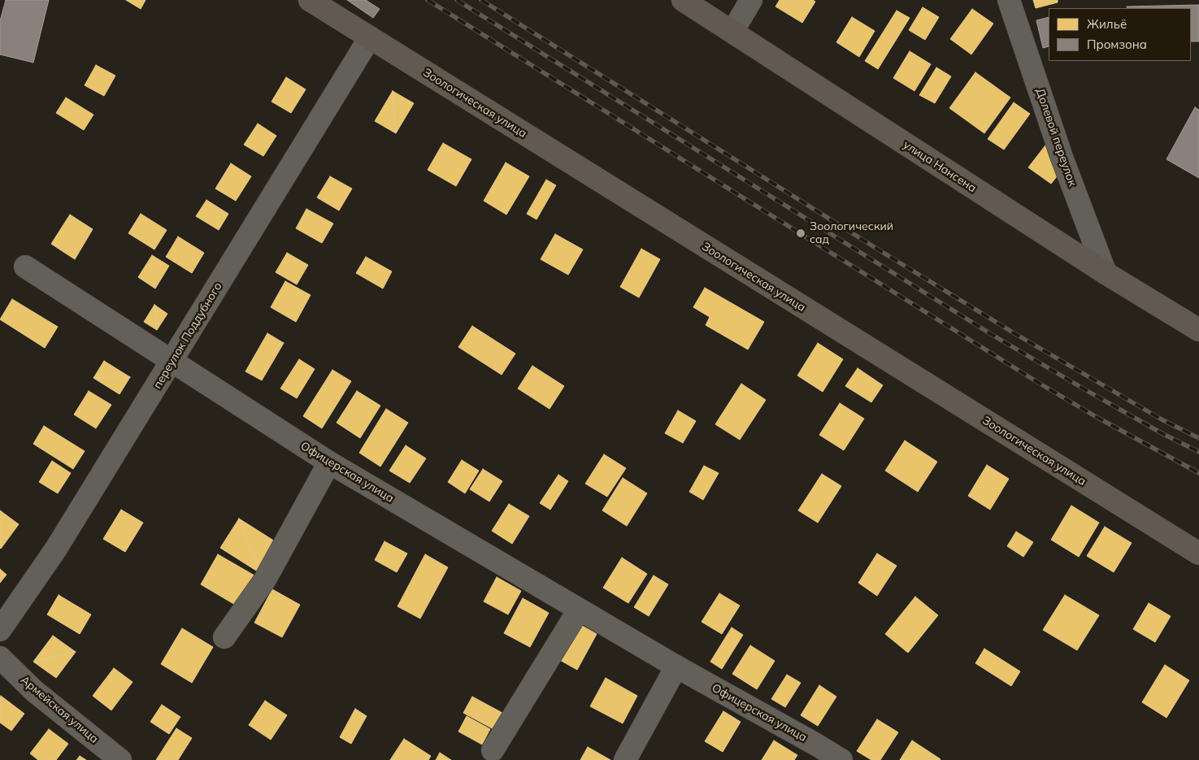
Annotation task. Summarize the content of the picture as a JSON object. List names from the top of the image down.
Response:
{
  "streets": {
    "main road": ["Зоологическая улица", "улица Нансена"],
    "street": [
      "Долевой переулок",
      "переулок Поддубного",
      "Офицерская улица",
      "Армейская улица"
    ]
  },
  "crossings": [
    ["Зоологическая улица", "переулок Поддубного"],
    ["Долевой переулок", "улица Нансена"],
    ["переулок Поддубного", "Офицерская улица"]
  ],
  "places": ["Зоологический сад"],
  "legend": ["Жильё", "Промзона"]
}
